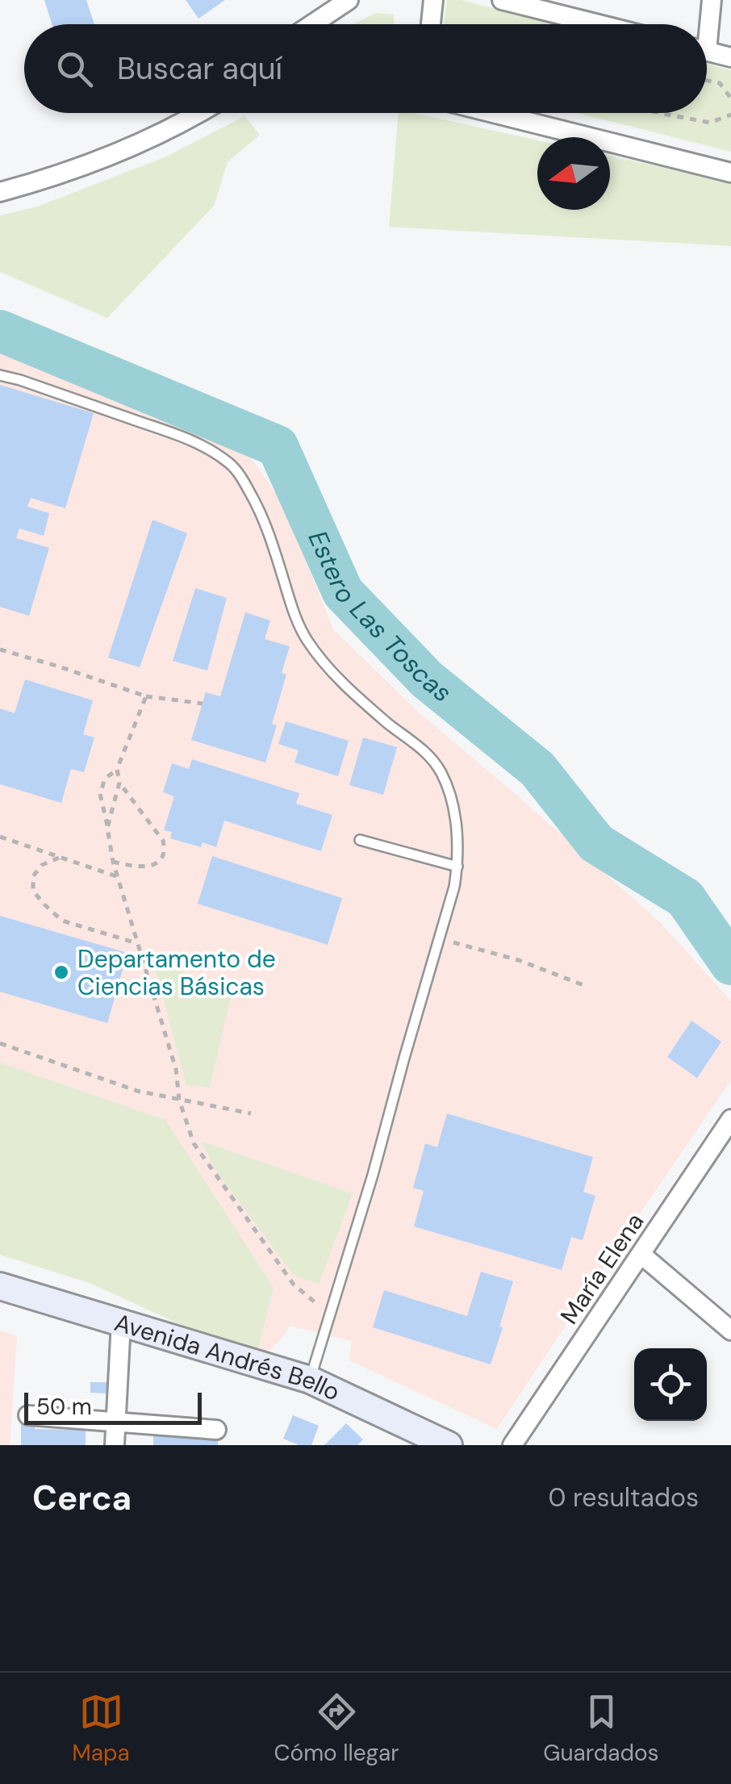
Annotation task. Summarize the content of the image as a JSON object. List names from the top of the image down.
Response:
{
  "streets": {
    "main road": ["Avenida Andrés Bello"],
    "street": ["María Elena"]
  },
  "water": ["Estero Las Toscas"],
  "places": ["Departamento de Ciencias Básicas"],
  "scale_bar": "50 m",
  "north": "left",
  "page": {
    "search": "Buscar aquí",
    "scale": "50 m",
    "heading": ["Cerca", "0 resultados"],
    "nav": ["Mapa", "Cómo llegar", "Guardados"]
  }
}
